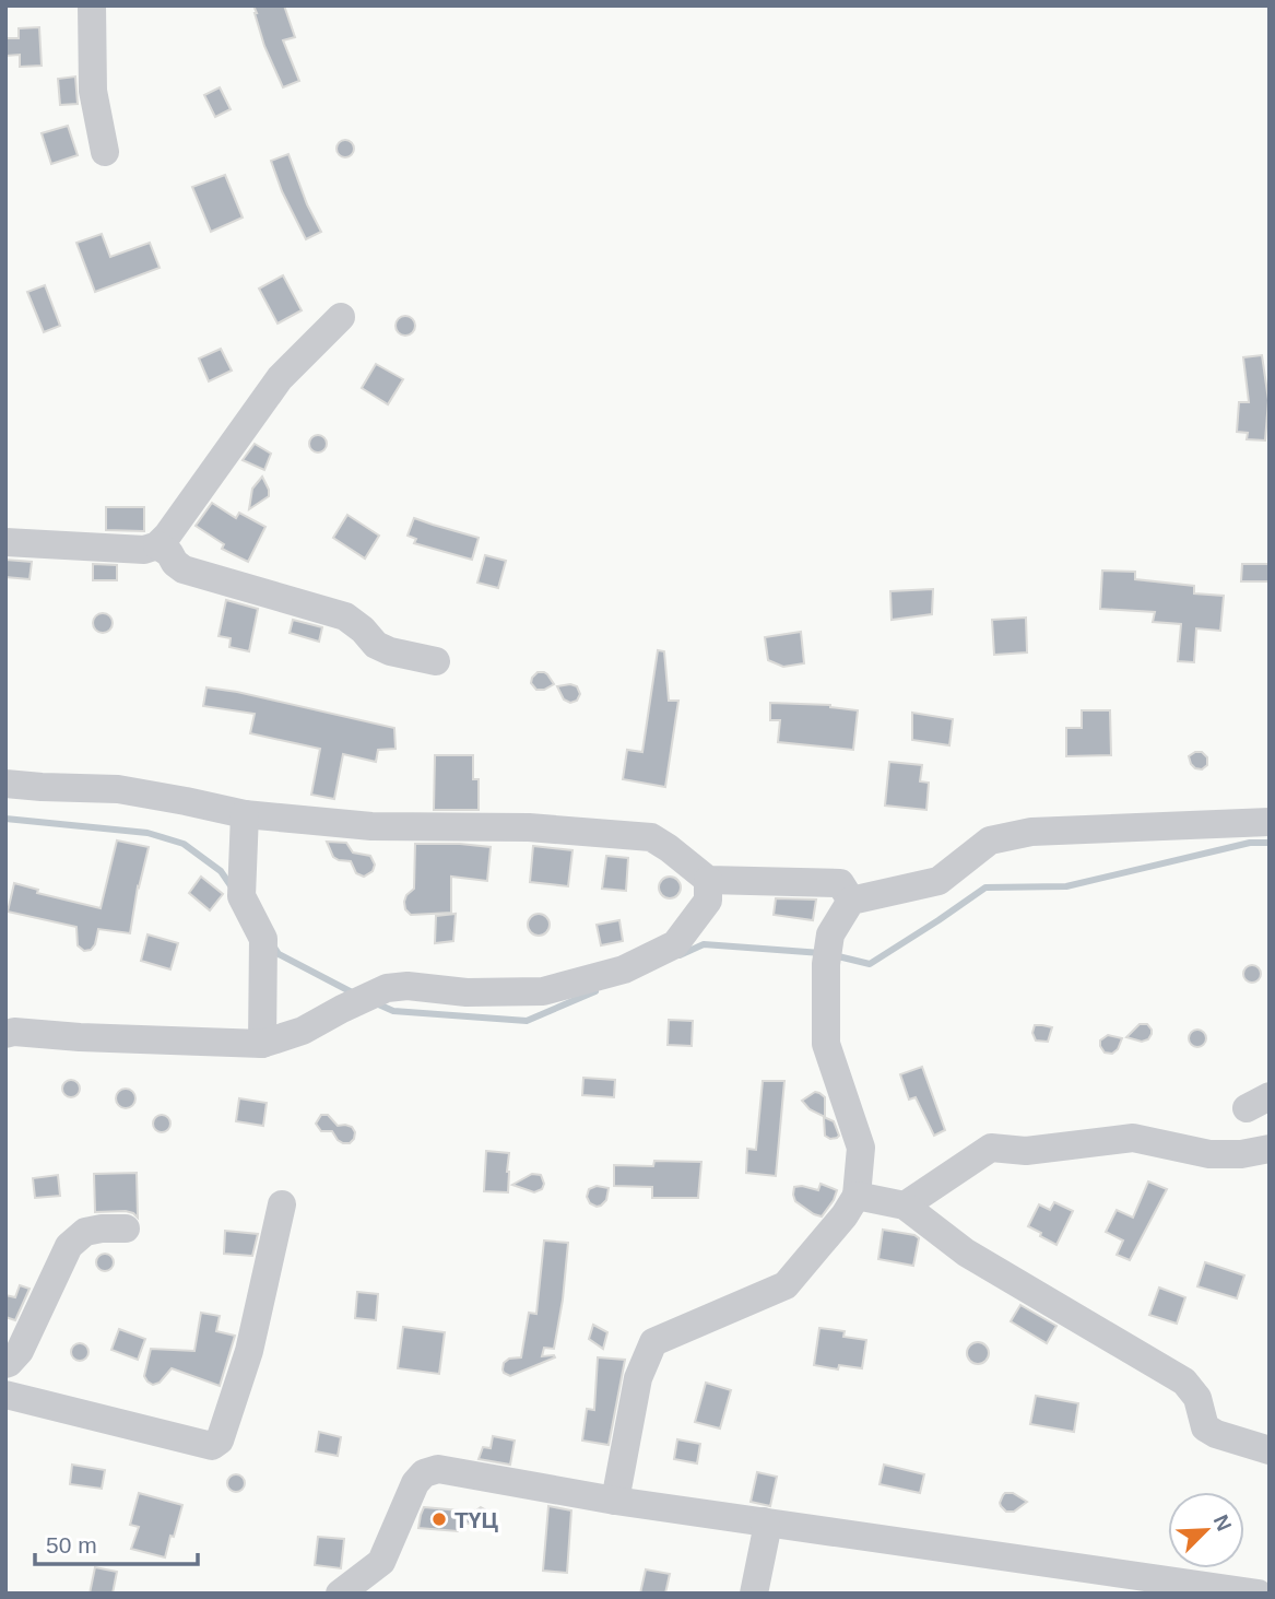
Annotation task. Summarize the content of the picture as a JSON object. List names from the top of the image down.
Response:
{
  "places": ["ТҮЦ"],
  "scale_bar": "50 m",
  "north": "top right"
}
